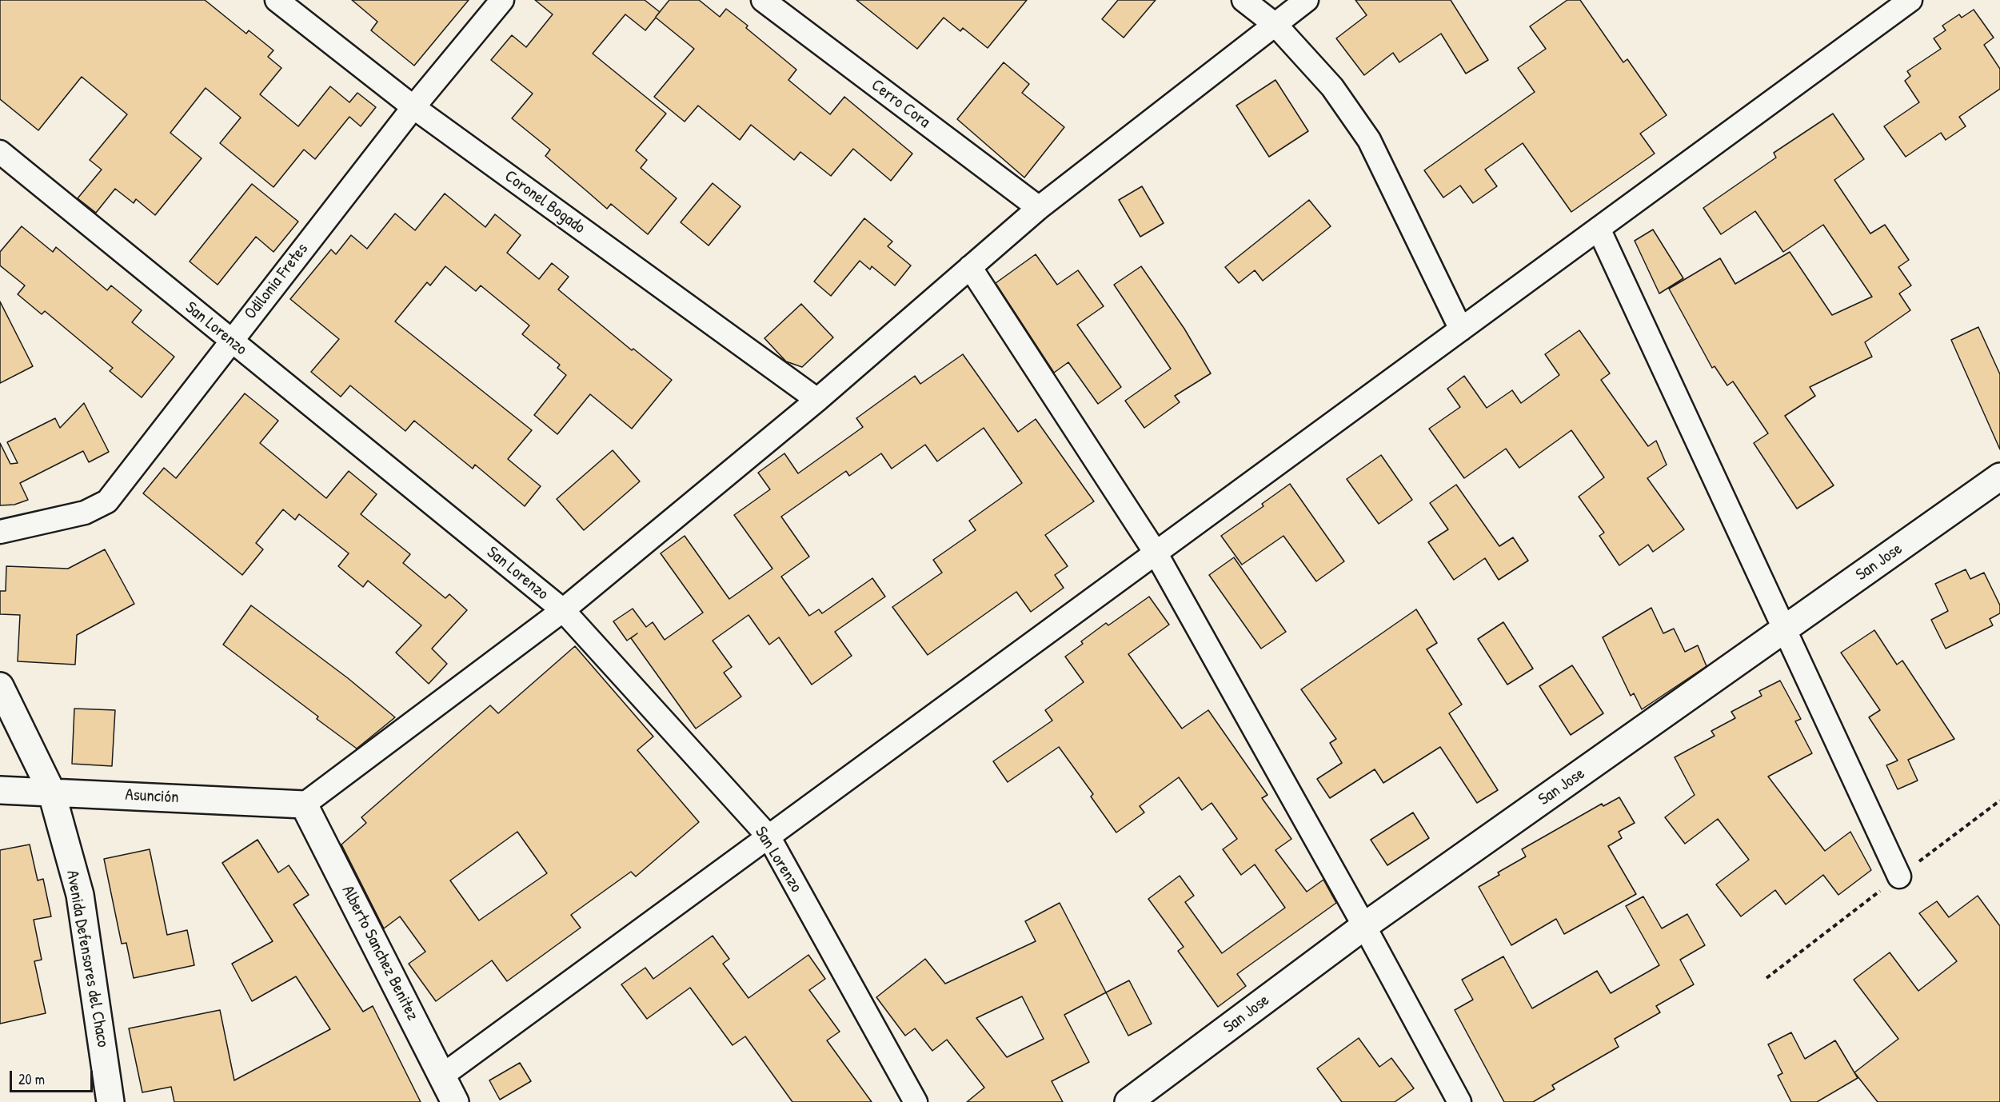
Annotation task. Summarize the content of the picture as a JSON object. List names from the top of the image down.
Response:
{
  "streets": {
    "street": [
      "Cerro Cora",
      "Coronel Bogado",
      "Odilonia Fretes",
      "San Lorenzo",
      "San Jose",
      "Asunción",
      "Alberto Sanchez Benitez",
      "Avenida Defensores del Chaco"
    ]
  },
  "crossings": [
    ["Coronel Bogado", "Odilonia Fretes"],
    ["Odilonia Fretes", "San Lorenzo"],
    ["Asunción", "Alberto Sanchez Benitez"],
    ["Asunción", "Avenida Defensores del Chaco"]
  ],
  "scale_bar": "20 m"
}
